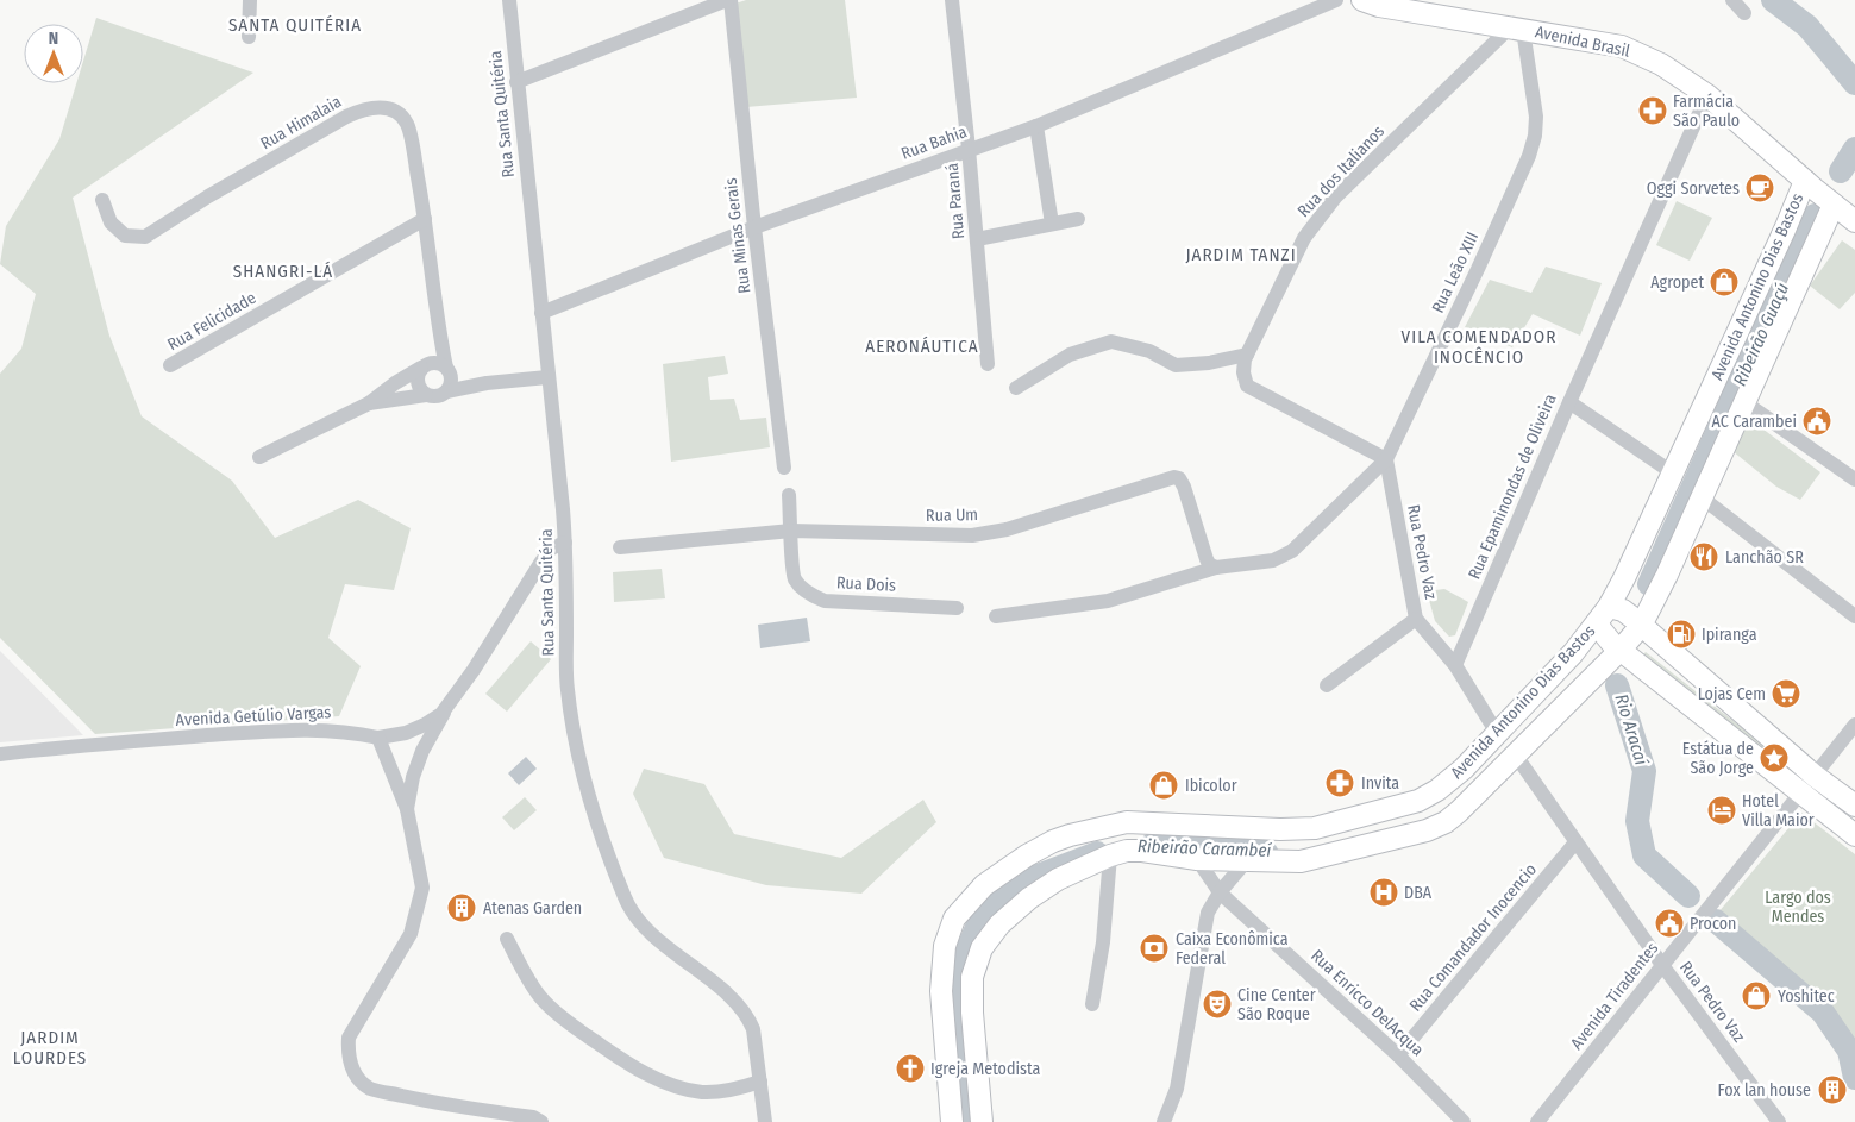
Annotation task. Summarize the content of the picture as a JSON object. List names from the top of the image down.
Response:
{
  "streets": {
    "main road": ["Avenida Brasil", "Avenida Antonino Dias Bastos"],
    "street": [
      "Rua Santa Quitéria",
      "Rua Himalaia",
      "Rua Bahia",
      "Rua dos Italianos",
      "Rua Paraná",
      "Rua Minas Gerais",
      "Rua Leão XIII",
      "Rua Felicidade",
      "Rua Epaminondas de Oliveira",
      "Rua Um",
      "Rua Pedro Vaz",
      "Rua Dois",
      "Avenida Getúlio Vargas",
      "Rua Comandador Inocencio",
      "Avenida Tiradentes",
      "Rua Enricco DelAcqua"
    ]
  },
  "crossings": [
    ["Avenida Brasil", "Rua dos Italianos"],
    ["Avenida Brasil", "Rua Leão XIII"],
    ["Avenida Brasil", "Avenida Antonino Dias Bastos"],
    ["Avenida Brasil", "Rua Epaminondas de Oliveira"],
    ["Rua Santa Quitéria", "Rua Bahia"],
    ["Rua Himalaia", "Rua Felicidade"],
    ["Rua Bahia", "Rua Paraná"],
    ["Rua Bahia", "Rua Minas Gerais"],
    ["Rua dos Italianos", "Rua Leão XIII"],
    ["Rua dos Italianos", "Rua Pedro Vaz"],
    ["Rua Leão XIII", "Rua Um"],
    ["Rua Leão XIII", "Rua Pedro Vaz"],
    ["Avenida Antonino Dias Bastos", "Rua Pedro Vaz"],
    ["Avenida Antonino Dias Bastos", "Rua Enricco DelAcqua"],
    ["Rua Epaminondas de Oliveira", "Rua Pedro Vaz"],
    ["Rua Um", "Rua Dois"],
    ["Rua Pedro Vaz", "Rua Comandador Inocencio"],
    ["Rua Pedro Vaz", "Avenida Tiradentes"],
    ["Rua Comandador Inocencio", "Rua Enricco DelAcqua"]
  ],
  "districts": [
    "SANTA QUITÉRIA",
    "JARDIM TANZI",
    "SHANGRI-LÁ",
    "VILA COMENDADOR INOCÊNCIO",
    "AERONÁUTICA",
    "JARDIM LOURDES"
  ],
  "water": ["Ribeirão Guaçú", "Rio Aracaí", "Ribeirão Carambeí"],
  "parks": ["Largo dos Mendes"],
  "places": {
    "pharmacy": ["Farmácia São Paulo", "Invita"],
    "cafe": ["Oggi Sorvetes"],
    "shop": ["Agropet", "Ibicolor", "Yoshitec"],
    "public building": ["AC Carambei", "Procon"],
    "restaurant": ["Lanchão SR"],
    "fuel station": ["Ipiranga"],
    "supermarket": ["Lojas Cem"],
    "place": ["Estátua de São Jorge"],
    "hotel": ["Hotel Villa Maior"],
    "hospital": ["DBA"],
    "building": ["Atenas Garden", "Fox lan house"],
    "bank": ["Caixa Econômica Federal"],
    "theatre": ["Cine Center São Roque"],
    "church": ["Igreja Metodista"]
  },
  "north": "top"
}
